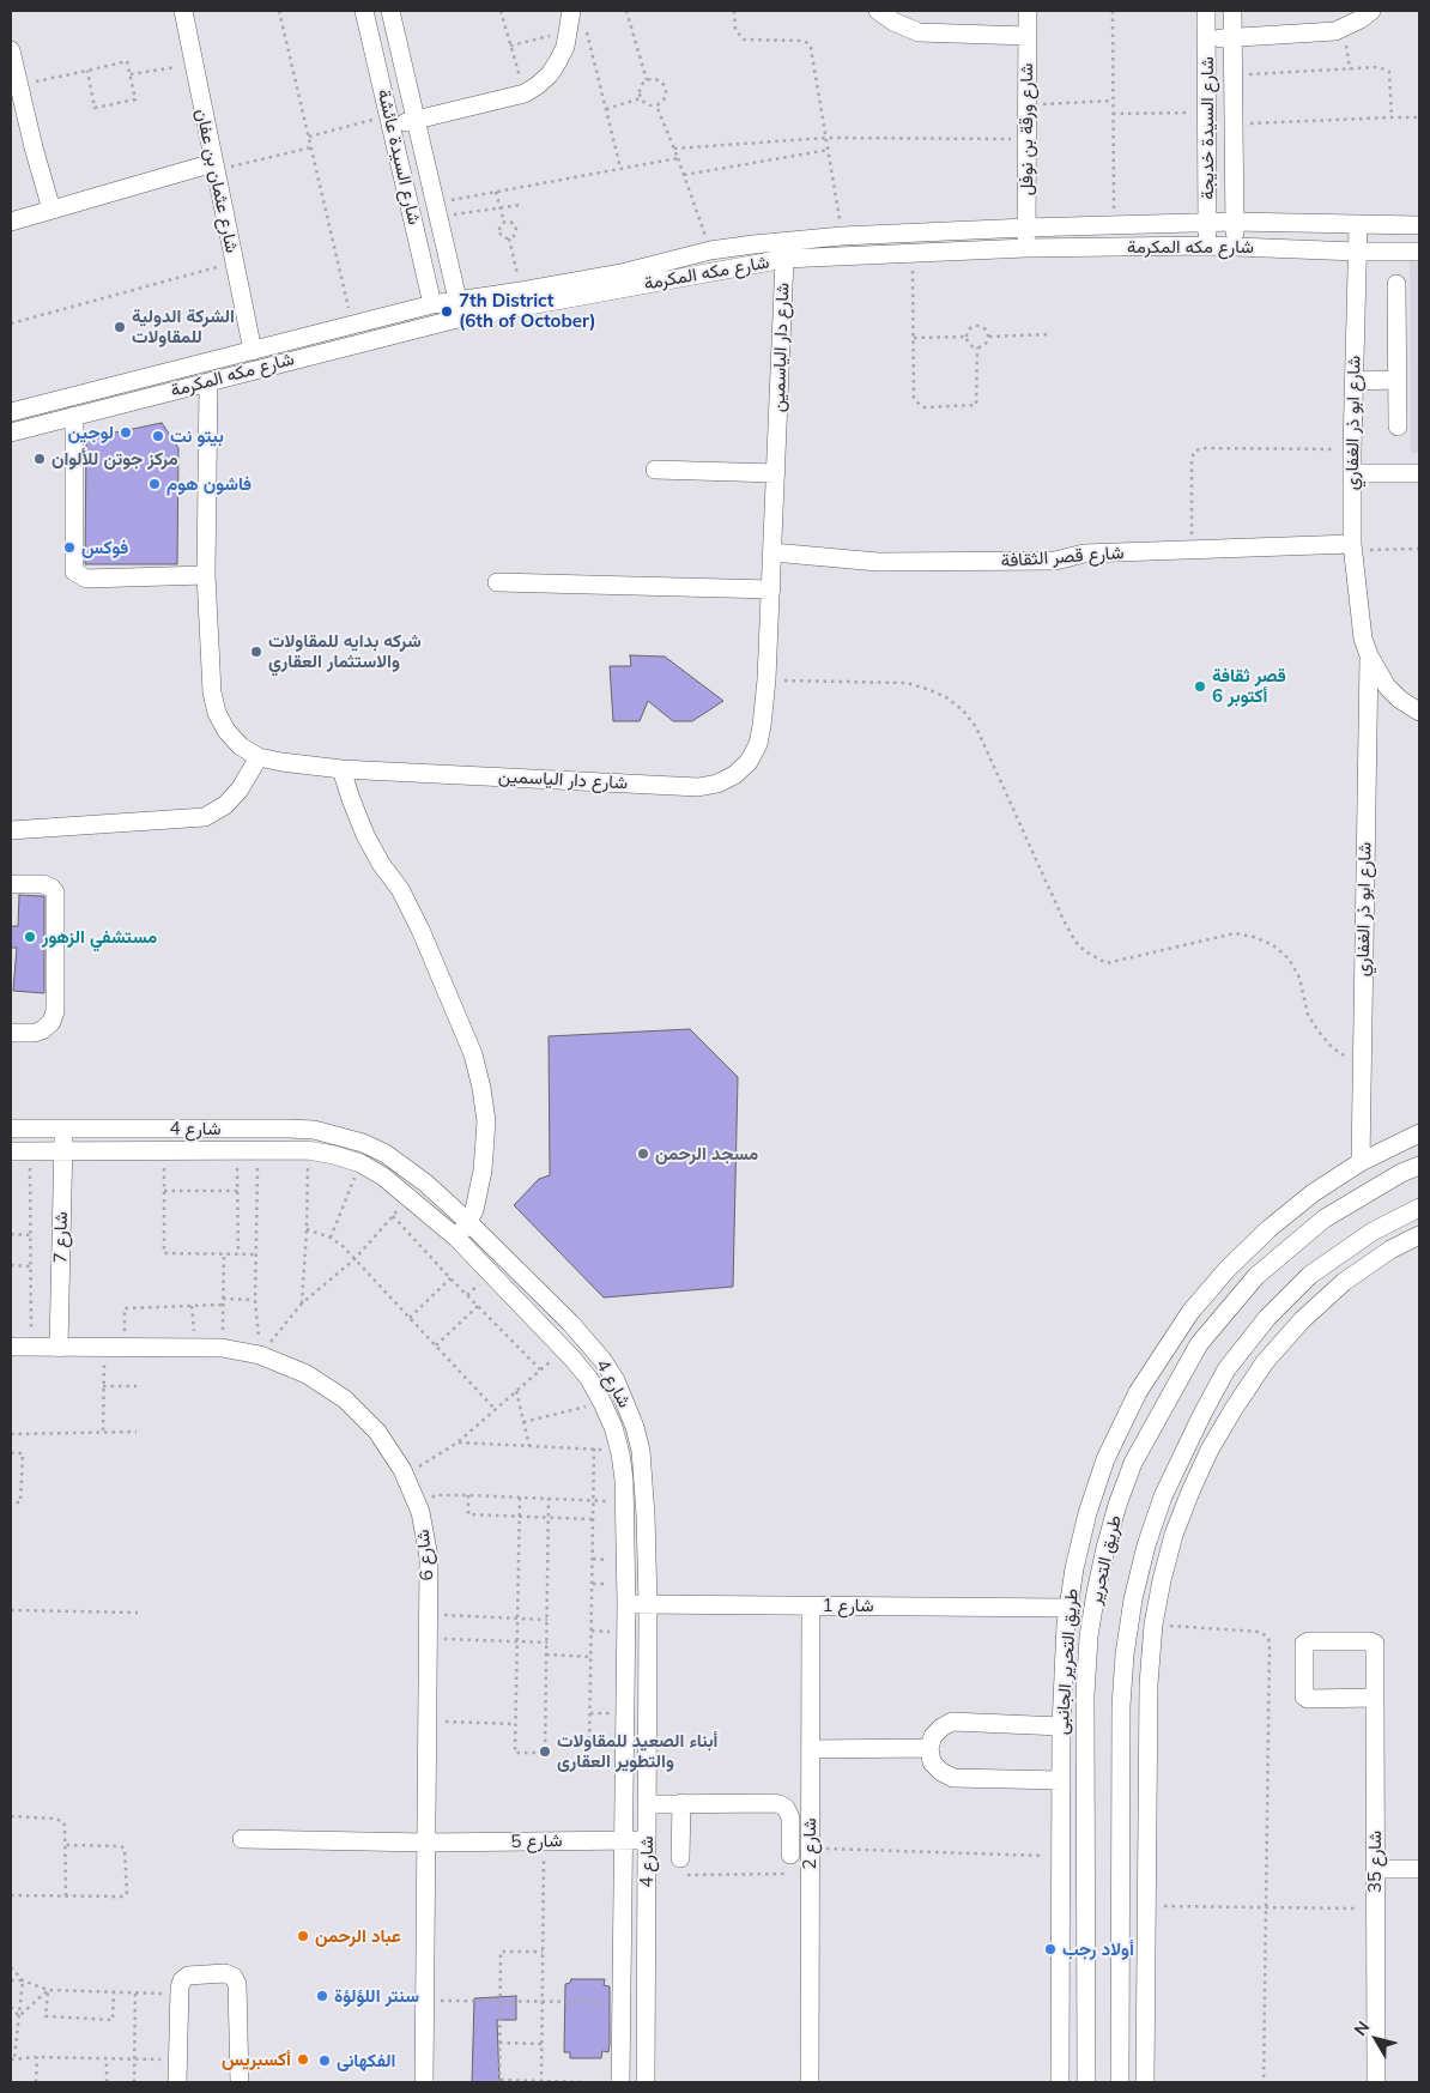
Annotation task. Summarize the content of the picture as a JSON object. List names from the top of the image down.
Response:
{
  "streets": {
    "street": [
      "شارع السيدة خديجة",
      "شارع ورقة بن نوفل",
      "شارع السيدة عائشة",
      "شارع عثمان بن عفان",
      "شارع مكه المكرمة",
      "شارع دار الياسمين",
      "شارع ابو ذر الغفاري",
      "شارع قصر الثقافة",
      "شارع 4",
      "شارع 7",
      "شارع 6",
      "طريق التحرير",
      "شارع 1",
      "طريق التحرير الجانبى",
      "شارع 5",
      "شارع 2",
      "شارع 35"
    ]
  },
  "crossings": [
    ["شارع السيدة خديجة", "شارع مكه المكرمة"],
    ["شارع ورقة بن نوفل", "شارع مكه المكرمة"],
    ["شارع السيدة عائشة", "شارع مكه المكرمة"],
    ["شارع عثمان بن عفان", "شارع مكه المكرمة"],
    ["شارع مكه المكرمة", "شارع دار الياسمين"],
    ["شارع مكه المكرمة", "شارع ابو ذر الغفاري"],
    ["شارع دار الياسمين", "شارع قصر الثقافة"],
    ["شارع ابو ذر الغفاري", "شارع قصر الثقافة"],
    ["شارع ابو ذر الغفاري", "طريق التحرير الجانبى"],
    ["شارع 4", "شارع 7"],
    ["شارع 4", "شارع 1"],
    ["شارع 4", "شارع 5"],
    ["شارع 7", "شارع 6"],
    ["شارع 6", "شارع 5"],
    ["شارع 1", "طريق التحرير الجانبى"],
    ["شارع 1", "شارع 2"]
  ],
  "places": [
    "7th District (6th of October)",
    "الشركة الدولية للمقاولات",
    "لوجين",
    "بيتو نت",
    "مركز جوتن للألوان",
    "فاشون هوم",
    "فوكس",
    "شركه بدايه للمقاولات والاستثمار العقاري",
    "قصر ثقافة 6 أكتوبر",
    "مستشفي الزهور",
    "مسجد الرحمن",
    "أبناء الصعيد للمقاولات والتطوير العقارى",
    "عباد الرحمن",
    "أولاد رجب",
    "سنتر اللؤلؤة",
    "أكسبريس",
    "الفكهانى"
  ],
  "north": "top left"
}
